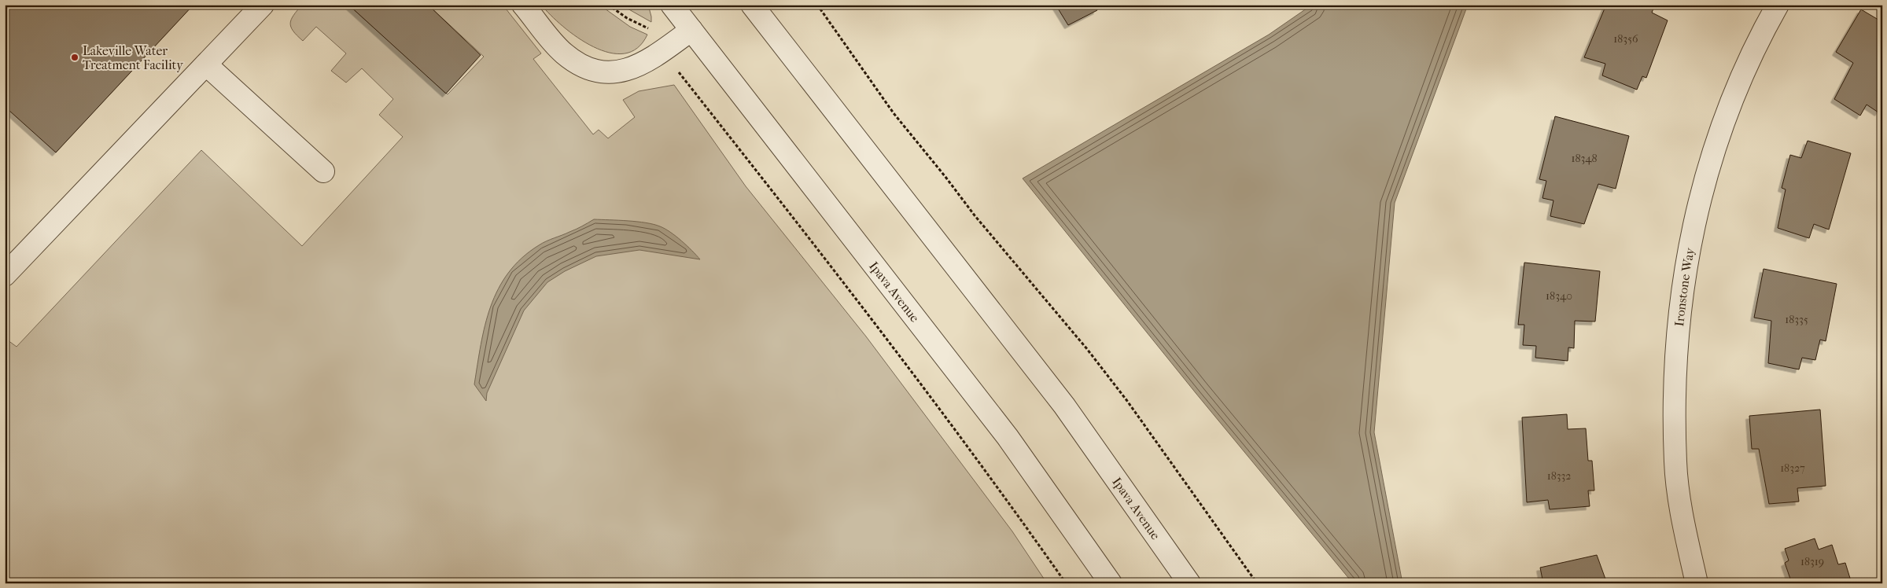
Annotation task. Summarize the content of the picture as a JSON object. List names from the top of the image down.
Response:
{
  "streets": {
    "street": ["Ironstone Way", "Ipava Avenue"]
  },
  "places": ["Lakeville Water Treatment Facility"],
  "house_numbers": [
    "18356",
    "18348",
    "18340",
    "18335",
    "18327",
    "18332",
    "18319"
  ]
}
